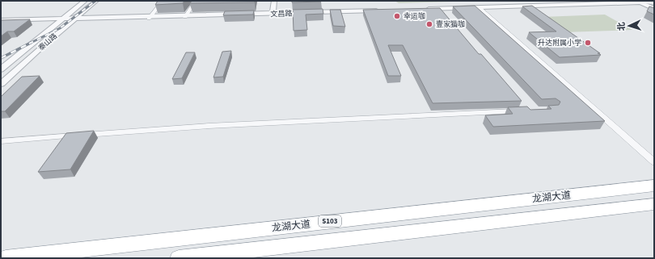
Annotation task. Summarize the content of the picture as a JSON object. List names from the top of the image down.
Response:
{
  "streets": {
    "highway": ["龙湖大道", "S103"],
    "street": ["文昌路", "泰山路"]
  },
  "crossings": [
    ["文昌路", "泰山路"]
  ],
  "places": ["幸运咖", "壹家猫咖", "升达附属小学"],
  "north": "left"
}
